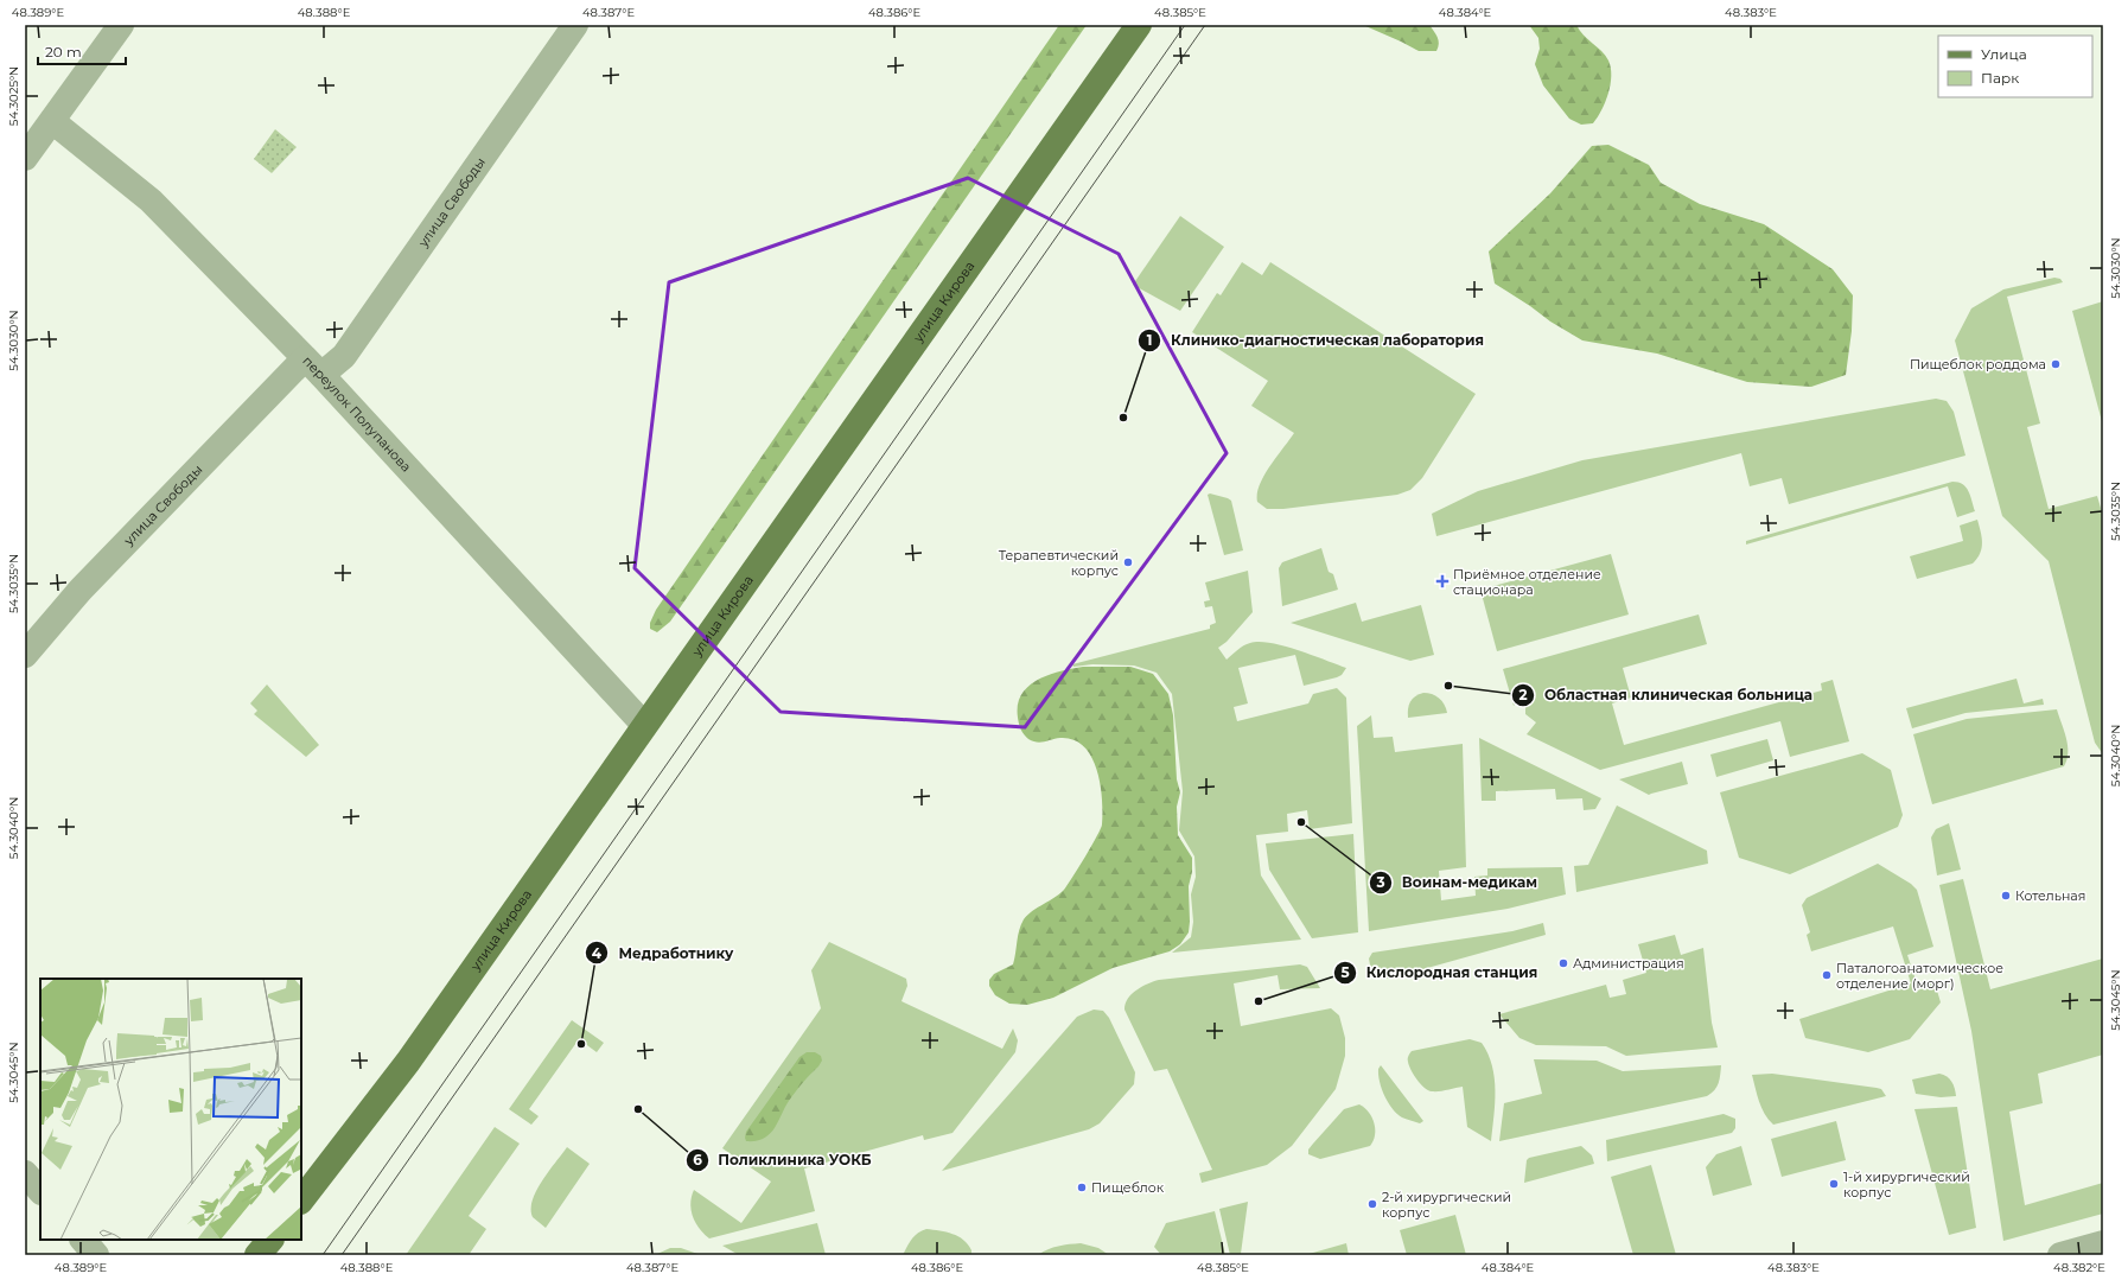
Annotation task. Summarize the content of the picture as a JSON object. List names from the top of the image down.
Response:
{
  "streets": {
    "main road": ["улица Кирова"],
    "street": ["улица Свободы", "переулок Полупанова"]
  },
  "crossings": [
    ["улица Свободы", "переулок Полупанова"],
    ["улица Кирова", "переулок Полупанова"]
  ],
  "places": {
    "other": [
      "Пищеблок роддома",
      "Клинико-диагностическая лаборатория",
      "Терапевтический корпус",
      "Областная клиническая больница",
      "Воинам-медикам",
      "Котельная",
      "Администрация",
      "Паталогоанатомическое отделение (морг)",
      "Кислородная станция",
      "Медработнику",
      "Поликлиника УОКБ",
      "1-й хирургический корпус",
      "Пищеблок",
      "2-й хирургический корпус"
    ],
    "health": ["Приёмное отделение стационара"]
  },
  "legend": ["Улица", "Парк"],
  "scale_bar": "20 m",
  "coordinates": [
    "48.389°E",
    "48.388°E",
    "48.387°E",
    "48.386°E",
    "48.385°E",
    "48.384°E",
    "48.383°E",
    "54.3025°N",
    "54.3030°N",
    "54.3035°N",
    "54.3040°N",
    "54.3045°N",
    "48.382°E"
  ]
}
